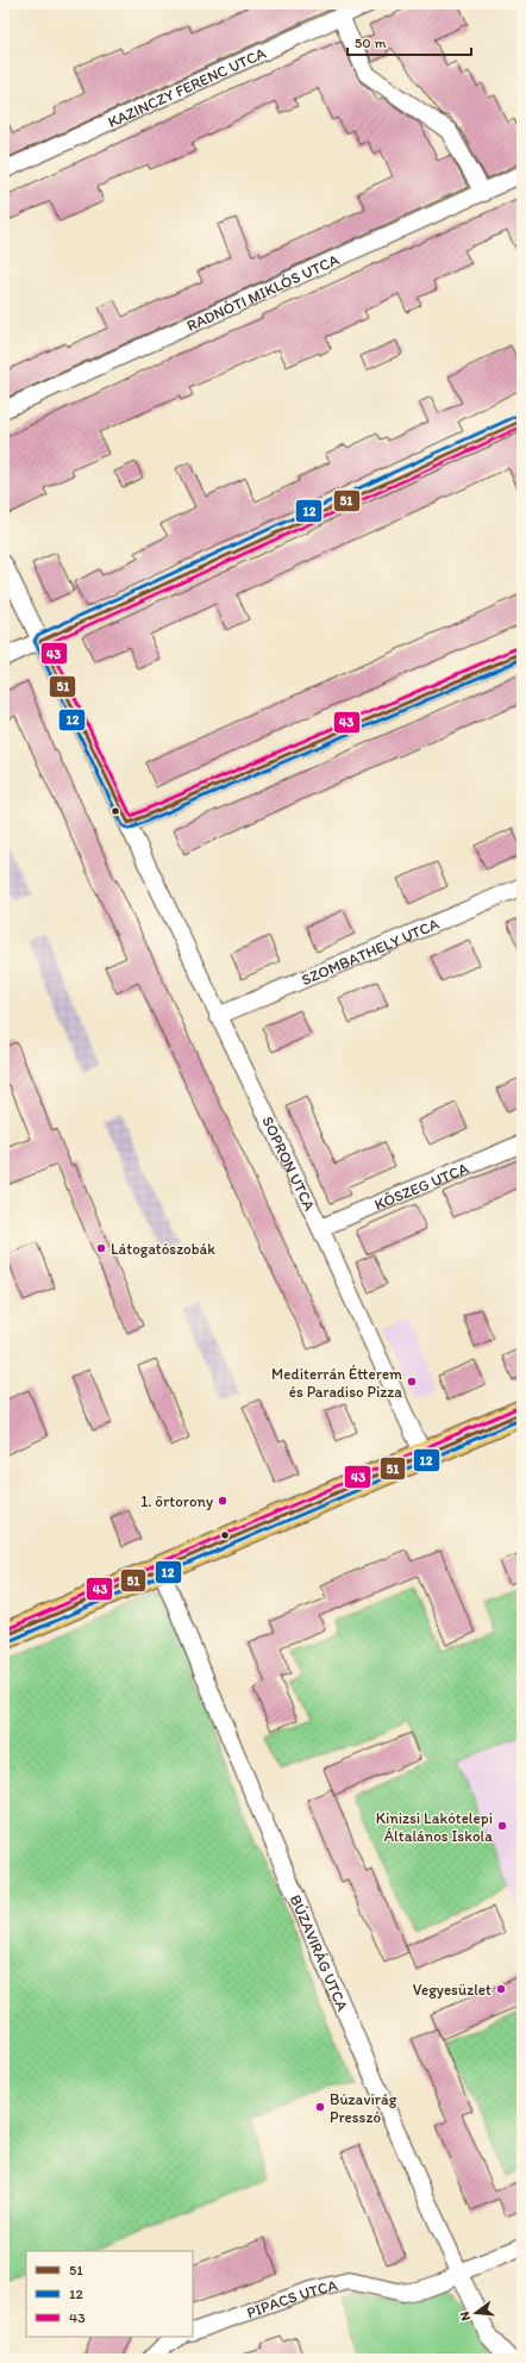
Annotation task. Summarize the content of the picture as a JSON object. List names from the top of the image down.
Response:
{
  "streets": {
    "street": [
      "KAZINCZY FERENC UTCA",
      "RADNÓTI MIKLÓS UTCA",
      "SZOMBATHELY UTCA",
      "SOPRON UTCA",
      "KŐSZEG UTCA",
      "BÚZAVIRÁG UTCA",
      "PIPACS UTCA"
    ]
  },
  "crossings": [
    ["SZOMBATHELY UTCA", "SOPRON UTCA"],
    ["SOPRON UTCA", "KŐSZEG UTCA"],
    ["BÚZAVIRÁG UTCA", "PIPACS UTCA"]
  ],
  "places": [
    "Látogatószobák",
    "Mediterrán Étterem és Paradiso Pizza",
    "1. őrtorony",
    "Kinizsi Lakótelepi Általános Iskola",
    "Vegyesüzlet",
    "Búzavirág Presszó"
  ],
  "lines": ["transit line 12", "transit line 51", "transit line 43"],
  "legend": ["51", "12", "43"],
  "scale_bar": "50 m",
  "north": "left"
}
